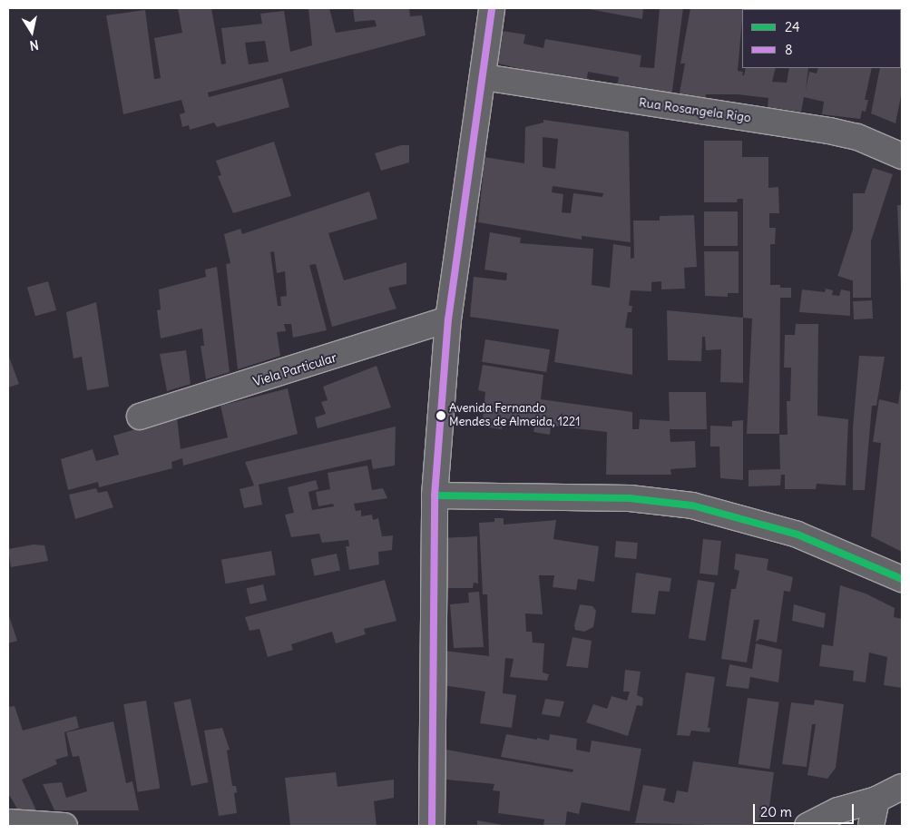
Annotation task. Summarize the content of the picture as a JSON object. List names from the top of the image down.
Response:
{
  "streets": {
    "street": ["Rua Rosangela Rigo", "Viela Particular"]
  },
  "places": ["Avenida Fernando Mendes de Almeida, 1221"],
  "lines": ["transit line 8", "transit line 24"],
  "legend": ["24", "8"],
  "scale_bar": "20 m",
  "north": "bottom"
}
